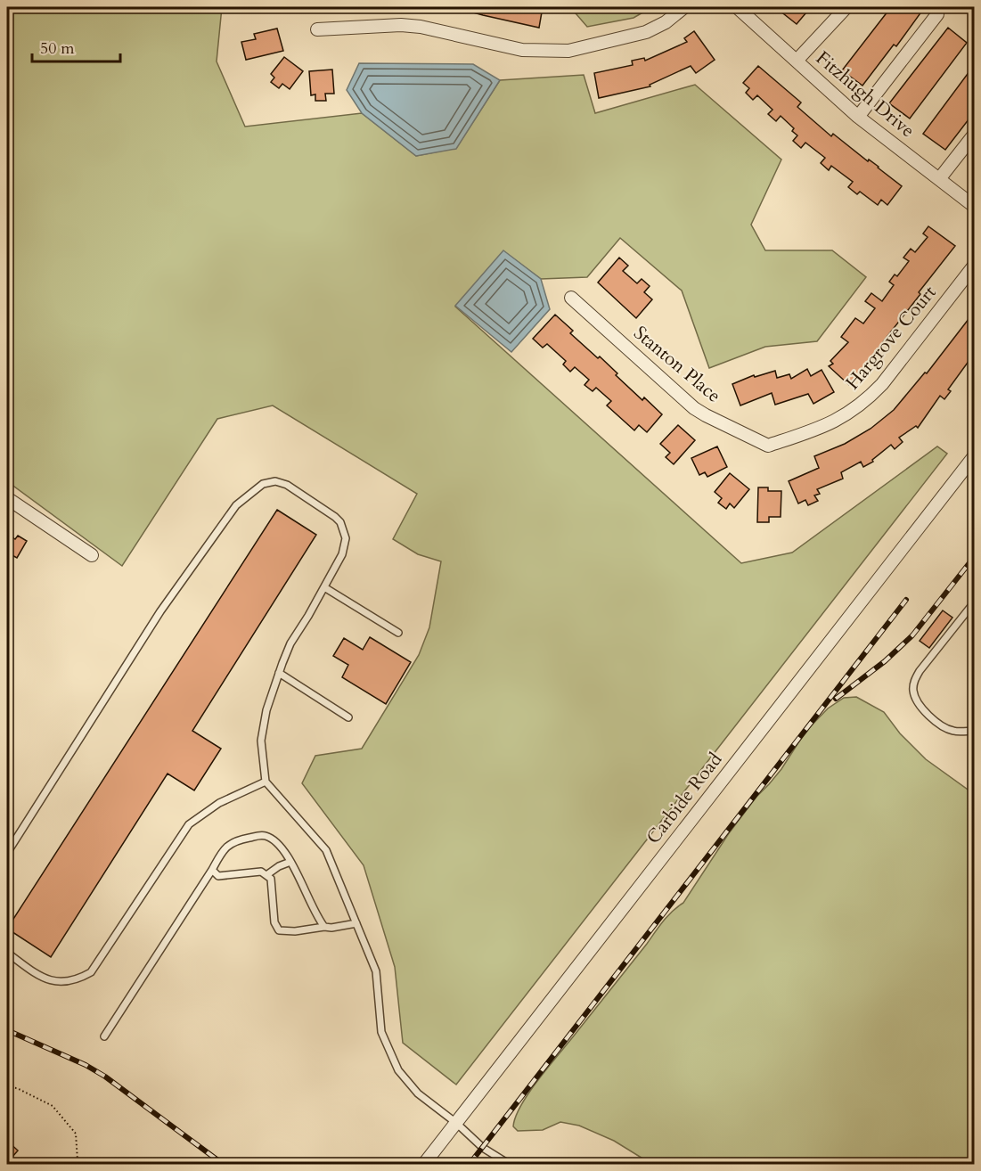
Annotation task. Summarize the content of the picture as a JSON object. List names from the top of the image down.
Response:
{
  "streets": {
    "street": [
      "Fitzhugh Drive",
      "Hargrove Court",
      "Stanton Place",
      "Carbide Road"
    ]
  },
  "crossings": [
    ["Hargrove Court", "Stanton Place"]
  ],
  "scale_bar": "50 m"
}
